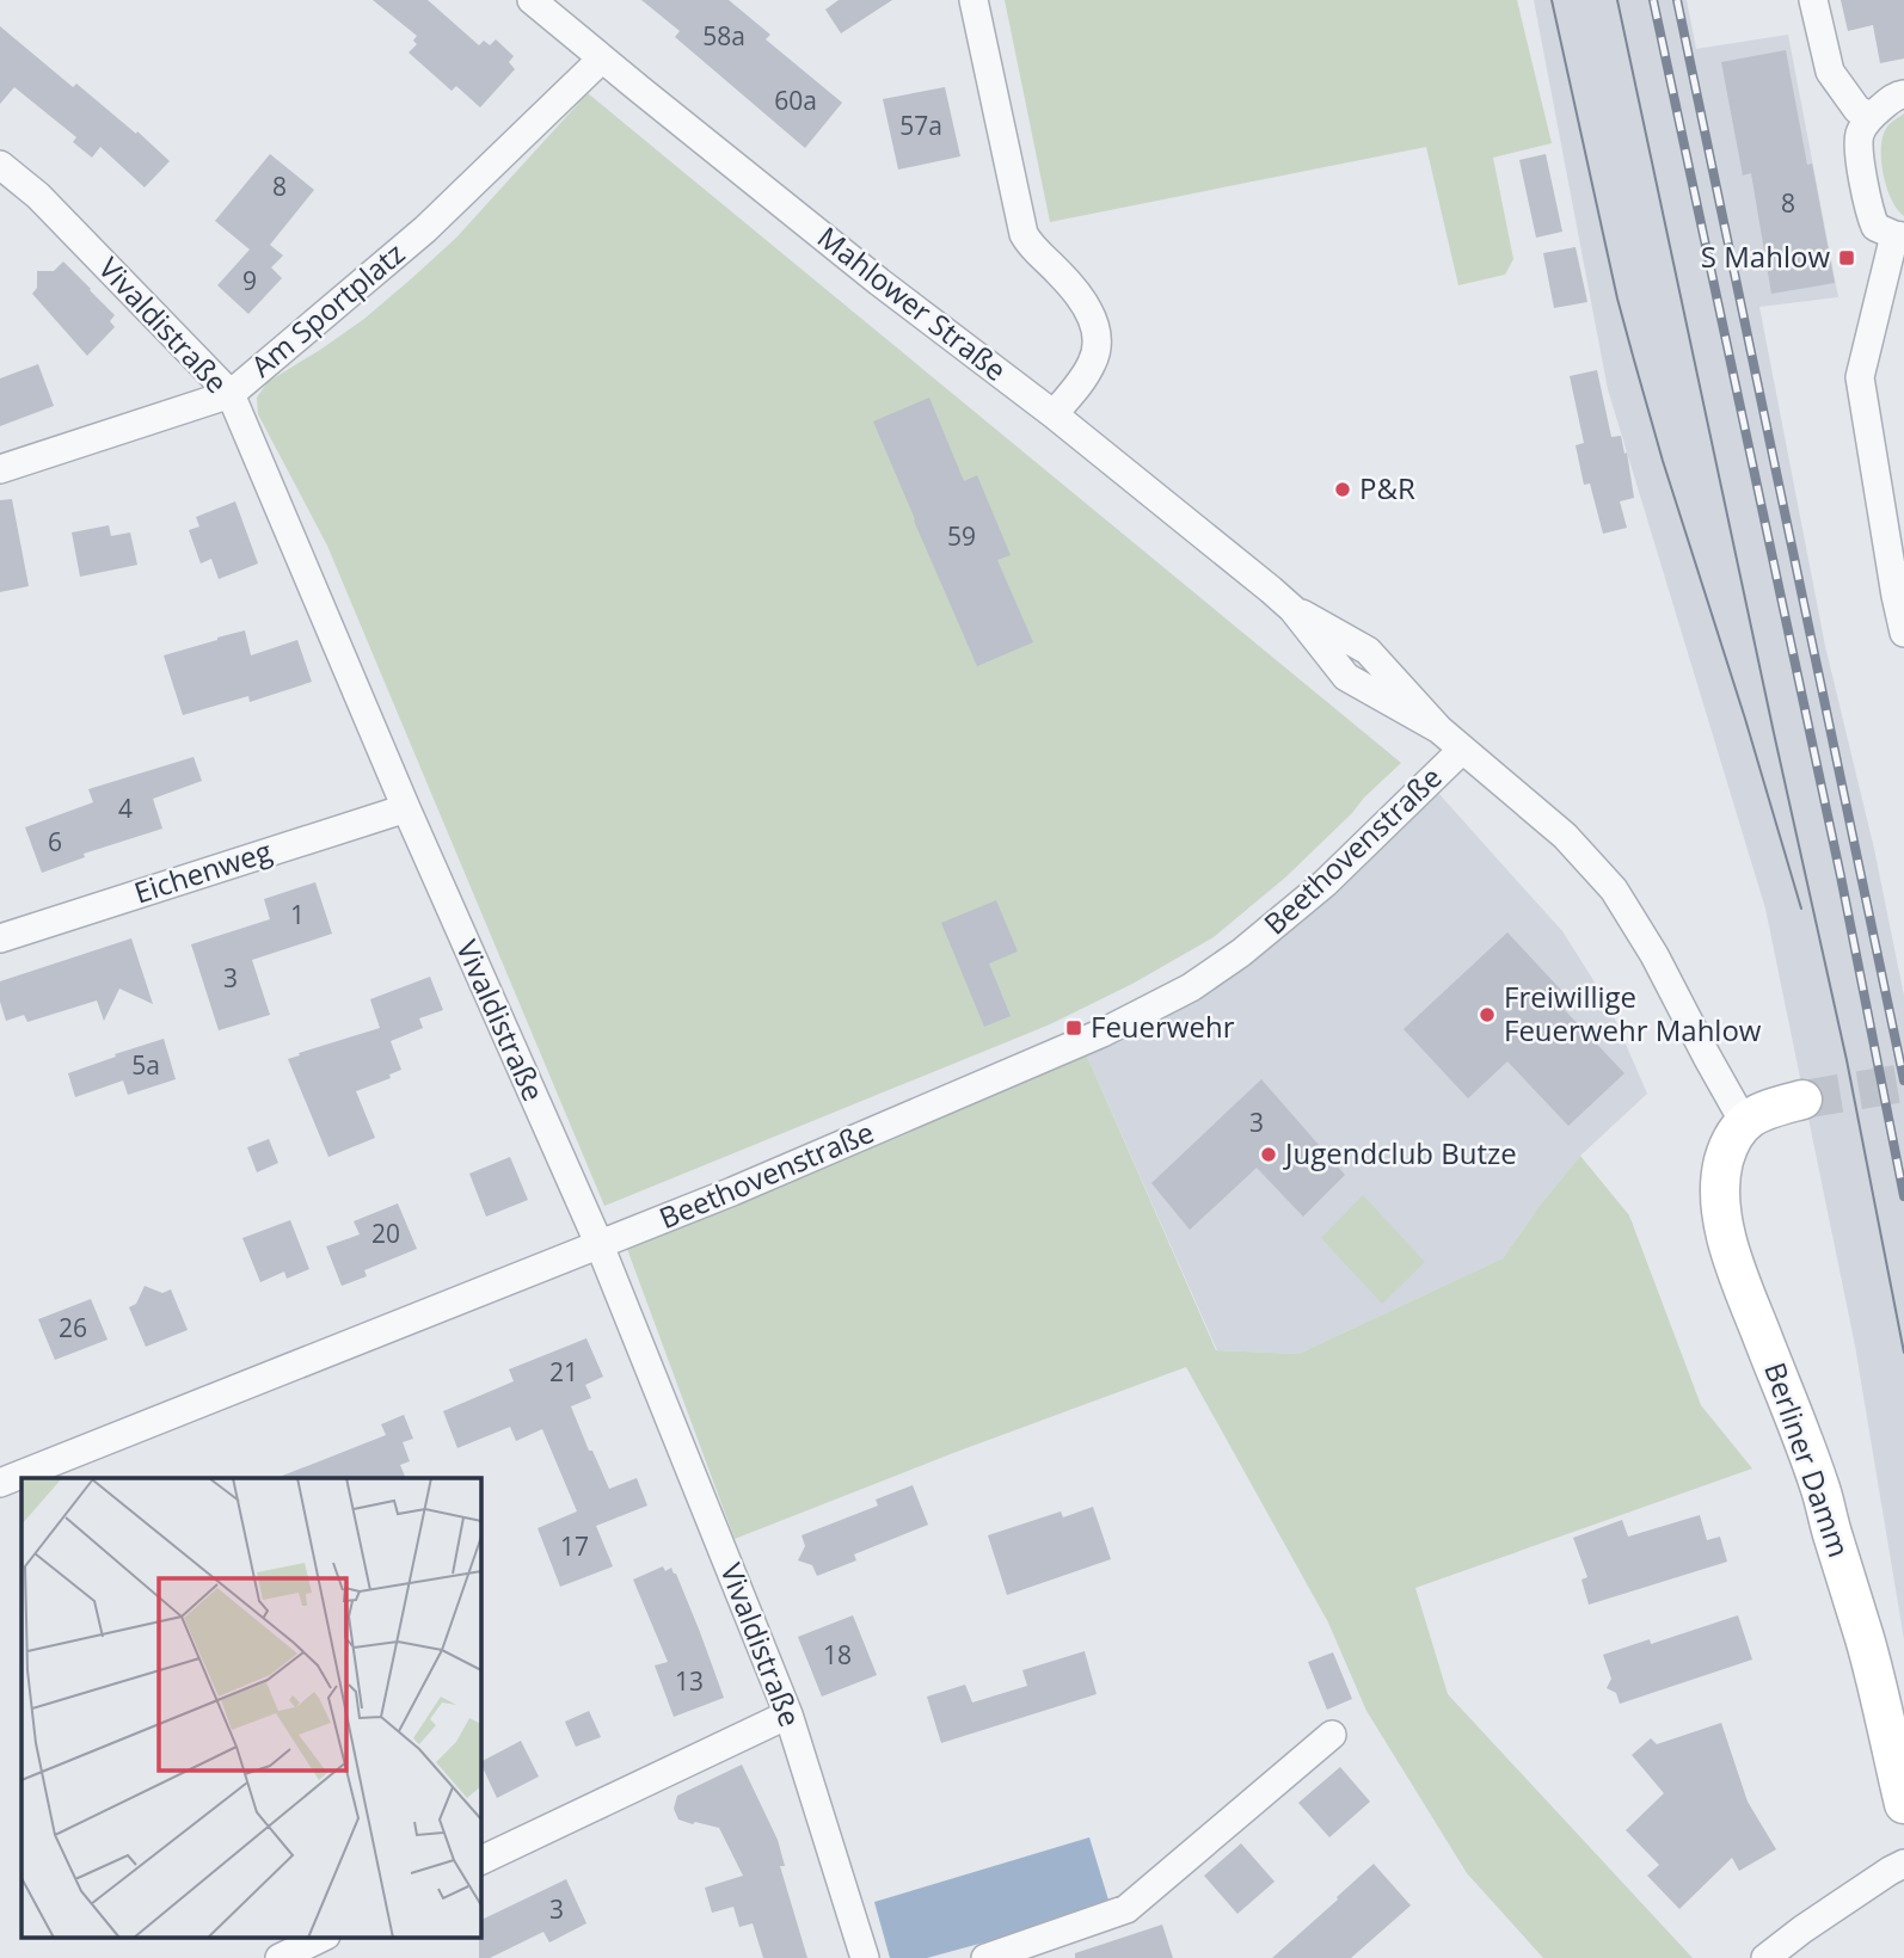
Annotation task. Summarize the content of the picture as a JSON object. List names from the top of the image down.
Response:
{
  "streets": {
    "main road": ["Berliner Damm"],
    "street": [
      "Mahlower Straße",
      "Am Sportplatz",
      "Vivaldistraße",
      "Beethovenstraße",
      "Eichenweg"
    ]
  },
  "crossings": [
    ["Mahlower Straße", "Am Sportplatz"],
    ["Mahlower Straße", "Beethovenstraße"],
    ["Mahlower Straße", "Berliner Damm"],
    ["Am Sportplatz", "Vivaldistraße"],
    ["Vivaldistraße", "Beethovenstraße"],
    ["Vivaldistraße", "Eichenweg"]
  ],
  "places": {
    "transit": ["S Mahlow", "Feuerwehr"],
    "other": ["P&R", "Freiwillige Feuerwehr Mahlow", "Jugendclub Butze"]
  },
  "house_numbers": [
    "58a",
    "60a",
    "57a",
    "8",
    "8",
    "9",
    "59",
    "4",
    "6",
    "1",
    "3",
    "5a",
    "3",
    "20",
    "26",
    "21",
    "17",
    "18",
    "13",
    "3"
  ]
}
